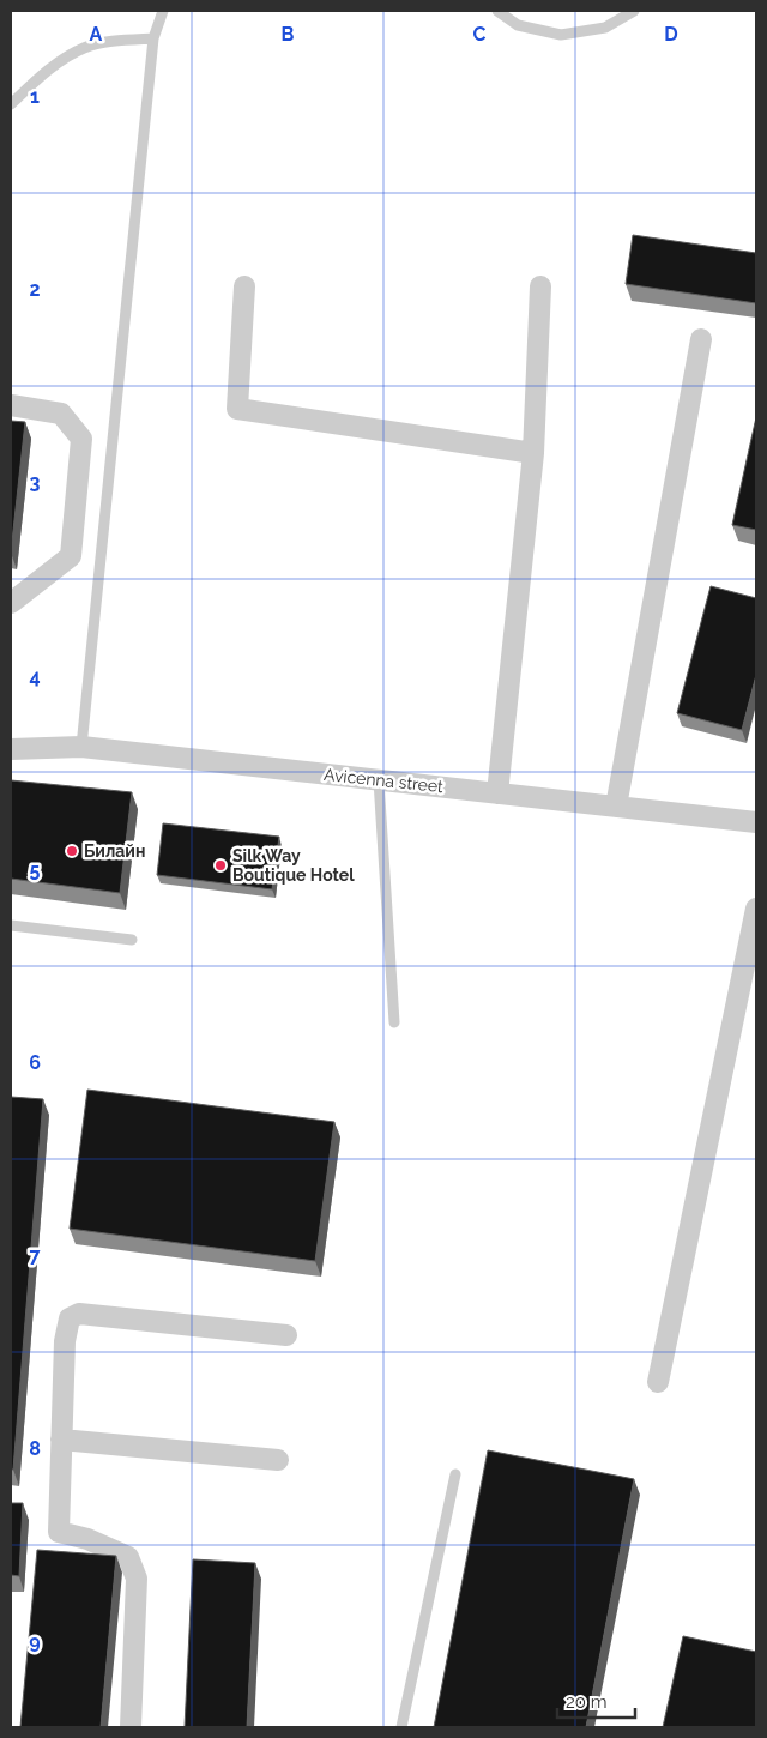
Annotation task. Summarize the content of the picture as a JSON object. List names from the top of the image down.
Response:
{
  "streets": {
    "street": ["Avicenna street"]
  },
  "places": ["Билайн", "Silk Way Boutique Hotel"],
  "scale_bar": "20 m",
  "grid": {
    "columns": [
      "A",
      "B",
      "C",
      "D"
    ],
    "rows": [
      "1",
      "2",
      "3",
      "4",
      "5",
      "6",
      "7",
      "8",
      "9"
    ]
  }
}
